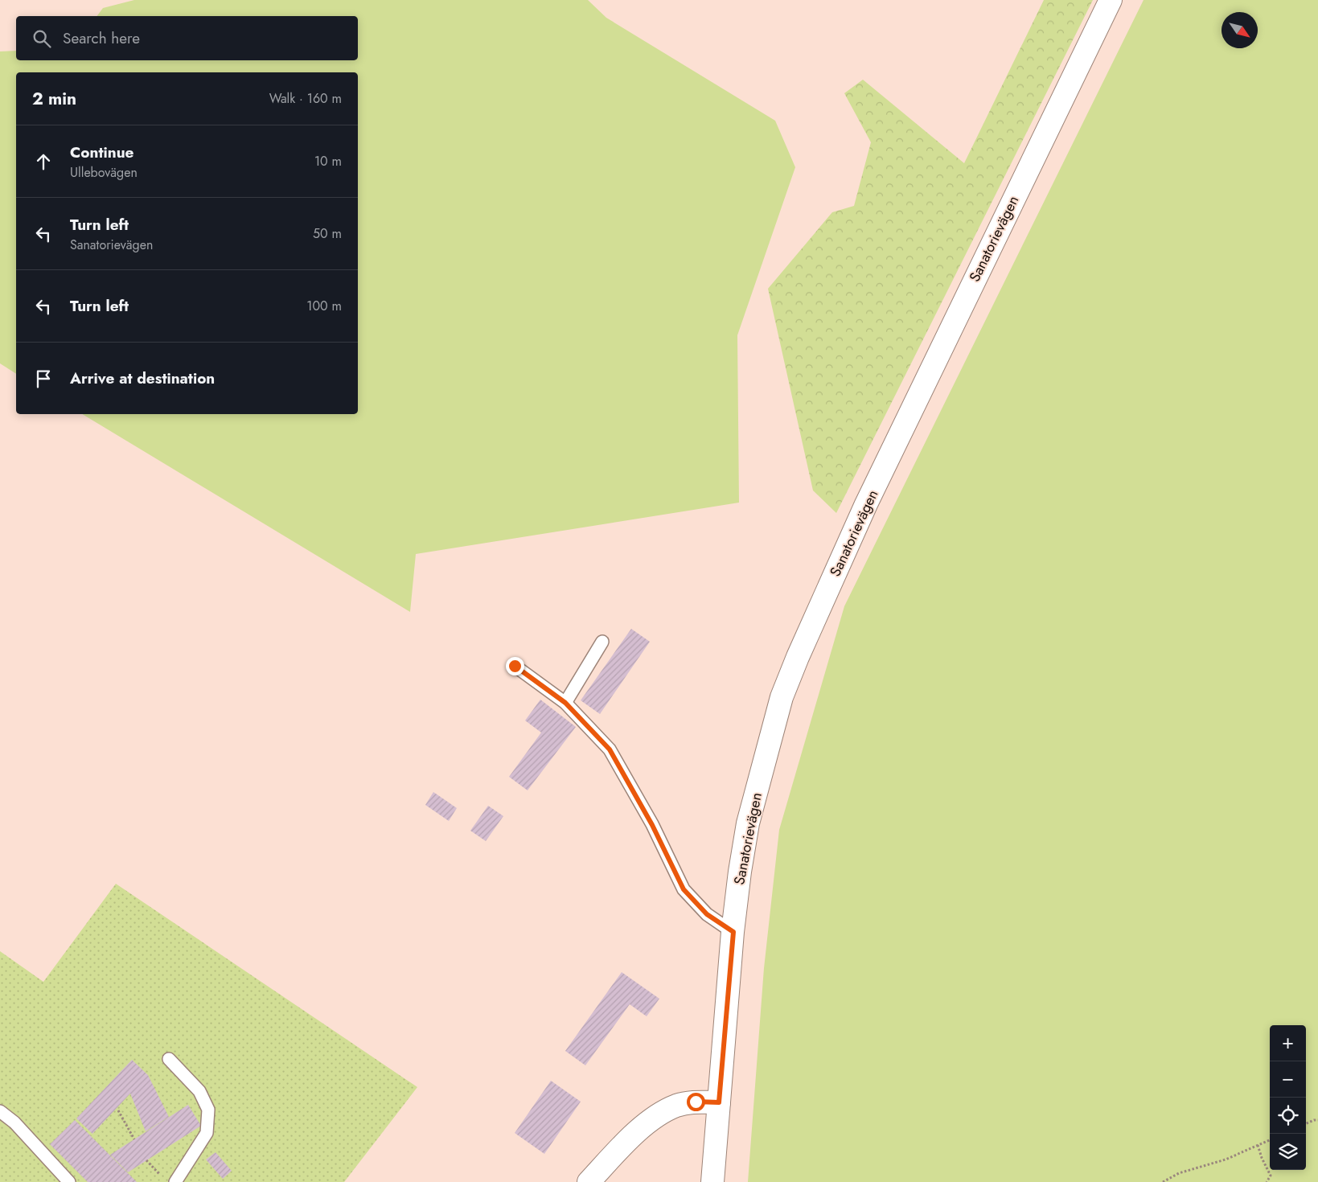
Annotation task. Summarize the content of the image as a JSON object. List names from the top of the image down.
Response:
{
  "streets": {
    "street": ["Sanatorievägen"]
  },
  "north": "bottom right",
  "page": {
    "search": "Search here",
    "heading": ["2 min", "Walk · 160 m"],
    "list": [
      ["Continue", "Ullebovägen", "10 m"],
      ["Turn left", "Sanatorievägen", "50 m"],
      ["Turn left", "100 m"],
      "Arrive at destination"
    ],
    "map_buttons": ["+", "−"]
  }
}
